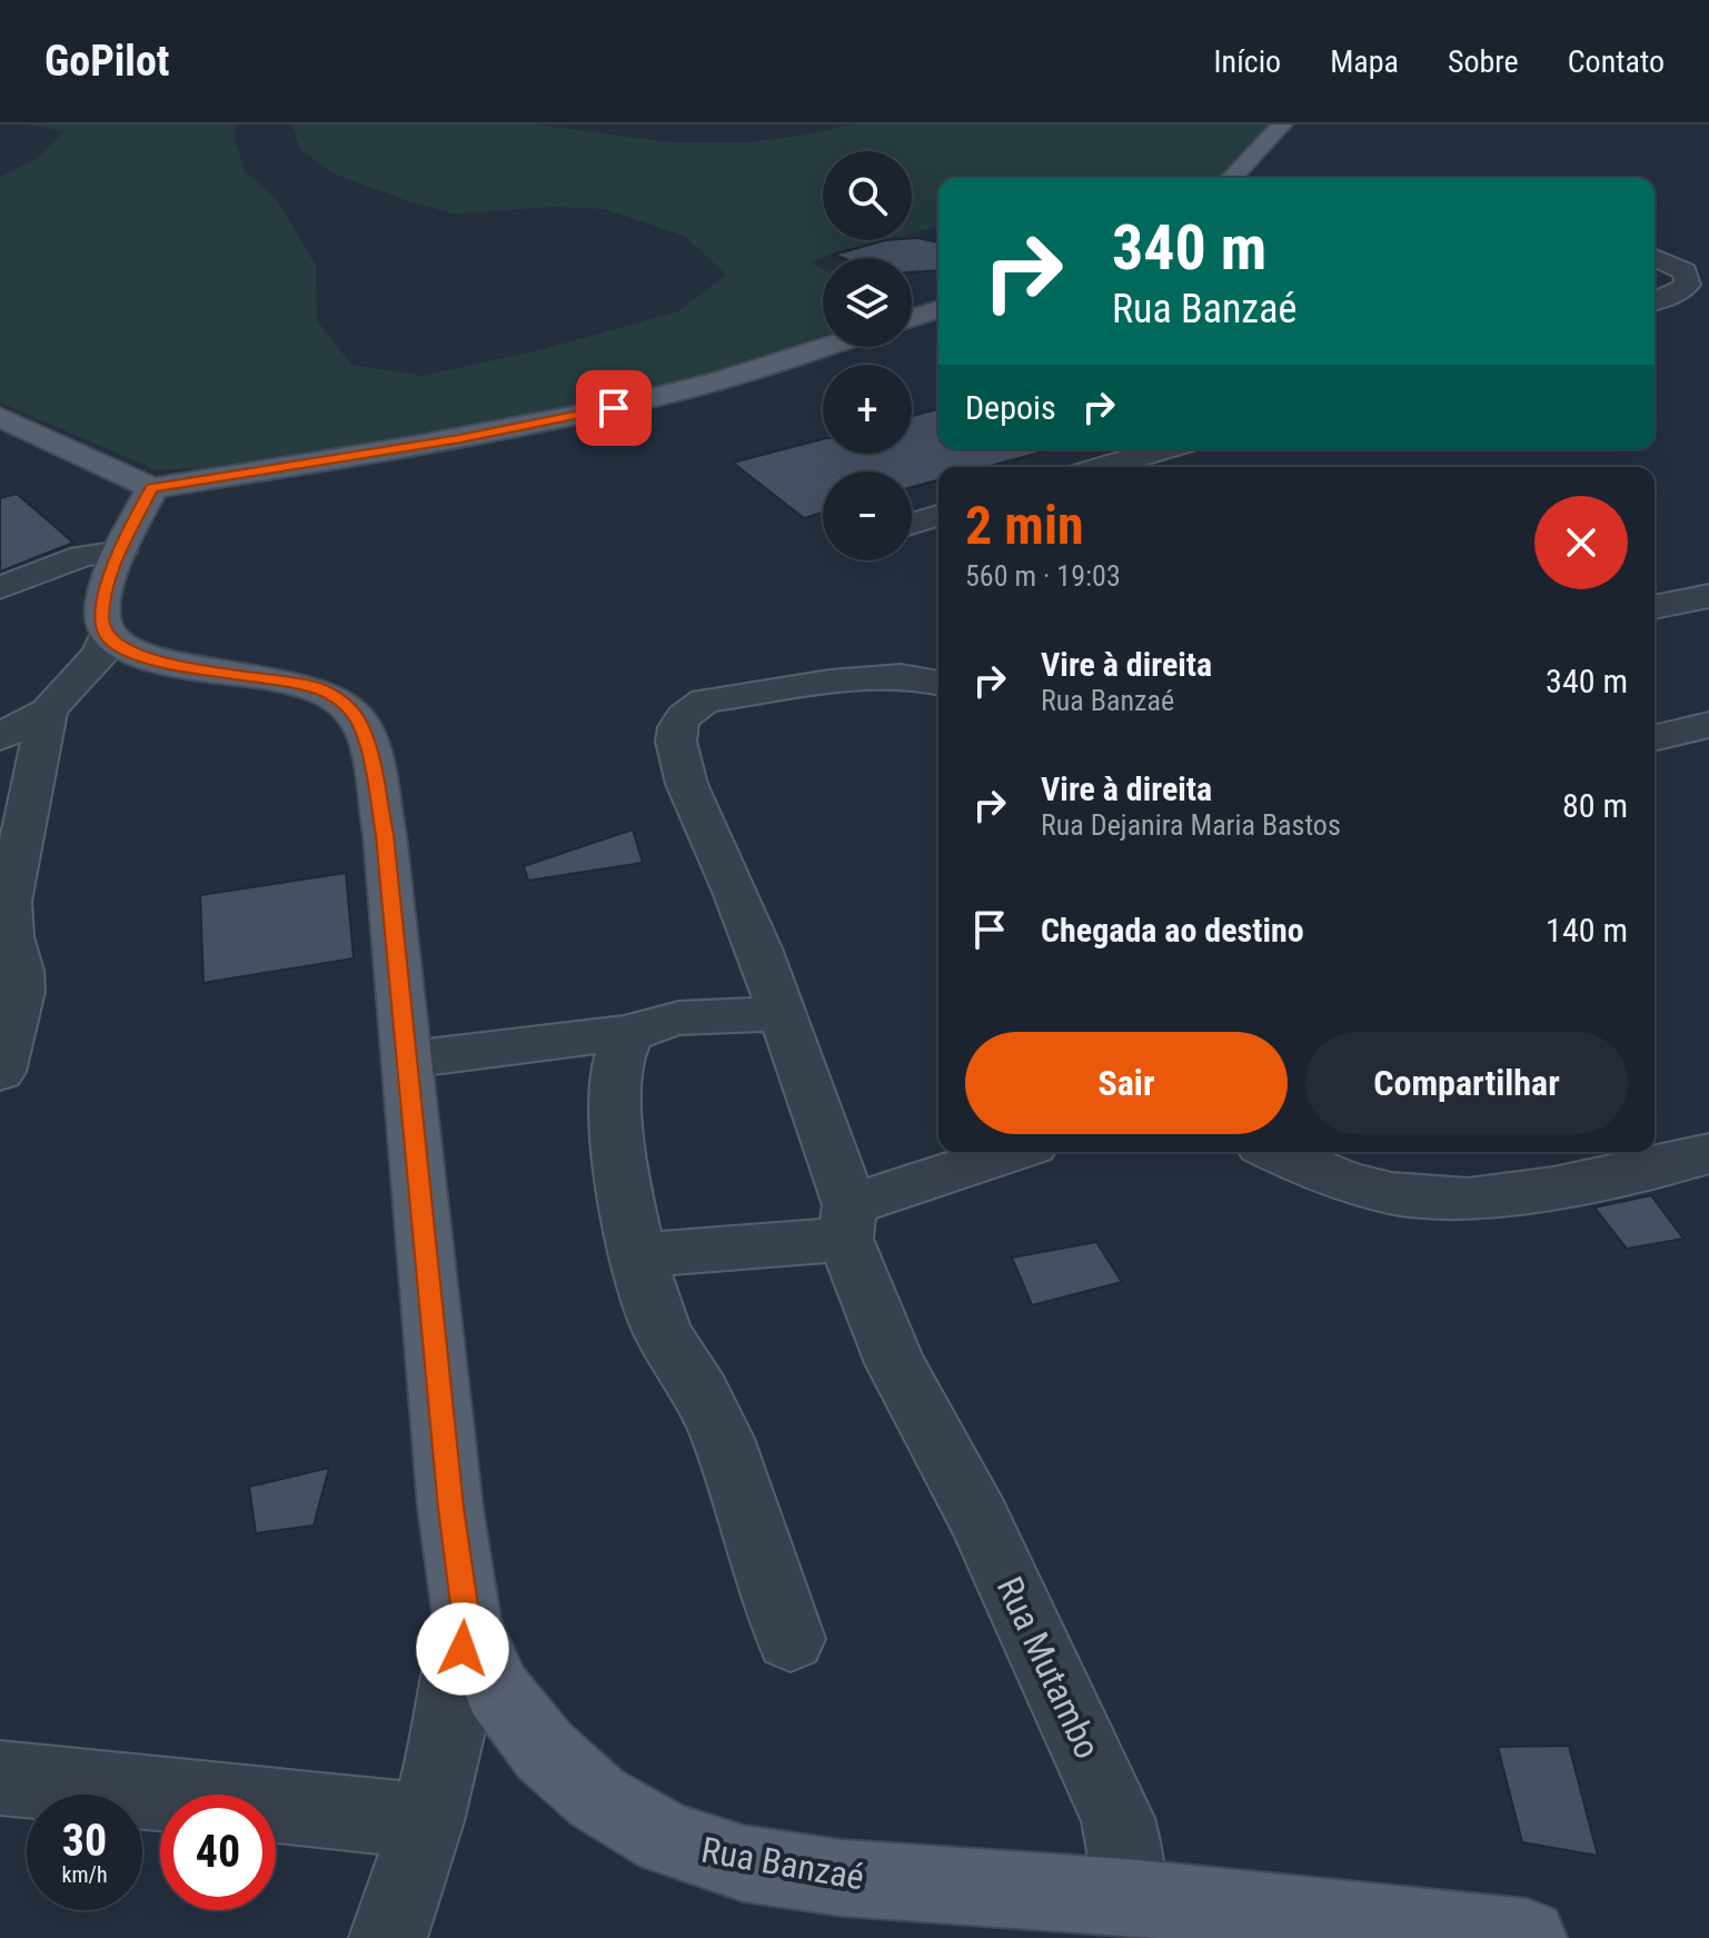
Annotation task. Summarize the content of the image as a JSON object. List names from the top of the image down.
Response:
{
  "streets": {
    "main road": ["Rua Banzaé"],
    "street": ["Rua Mutambo"]
  },
  "crossings": [
    ["Rua Mutambo", "Rua Banzaé"]
  ],
  "page": {
    "header": "GoPilot",
    "nav": [
      "Início",
      "Mapa",
      "Sobre",
      "Contato"
    ],
    "map_buttons": ["+", "−"],
    "turn": ["340 m", "Rua Banzaé"],
    "then": "Depois",
    "heading": ["2 min", "560 m · 19:03"],
    "list": [
      {
        "name": "Vire à direita",
        "note": "Rua Banzaé",
        "value": "340 m"
      },
      {
        "name": "Vire à direita",
        "note": "Rua Dejanira Maria Bastos",
        "value": "80 m"
      },
      {
        "name": "Chegada ao destino",
        "value": "140 m"
      }
    ],
    "buttons": ["Sair", "Compartilhar"],
    "speed": "30 km/h",
    "limit": "40"
  }
}
